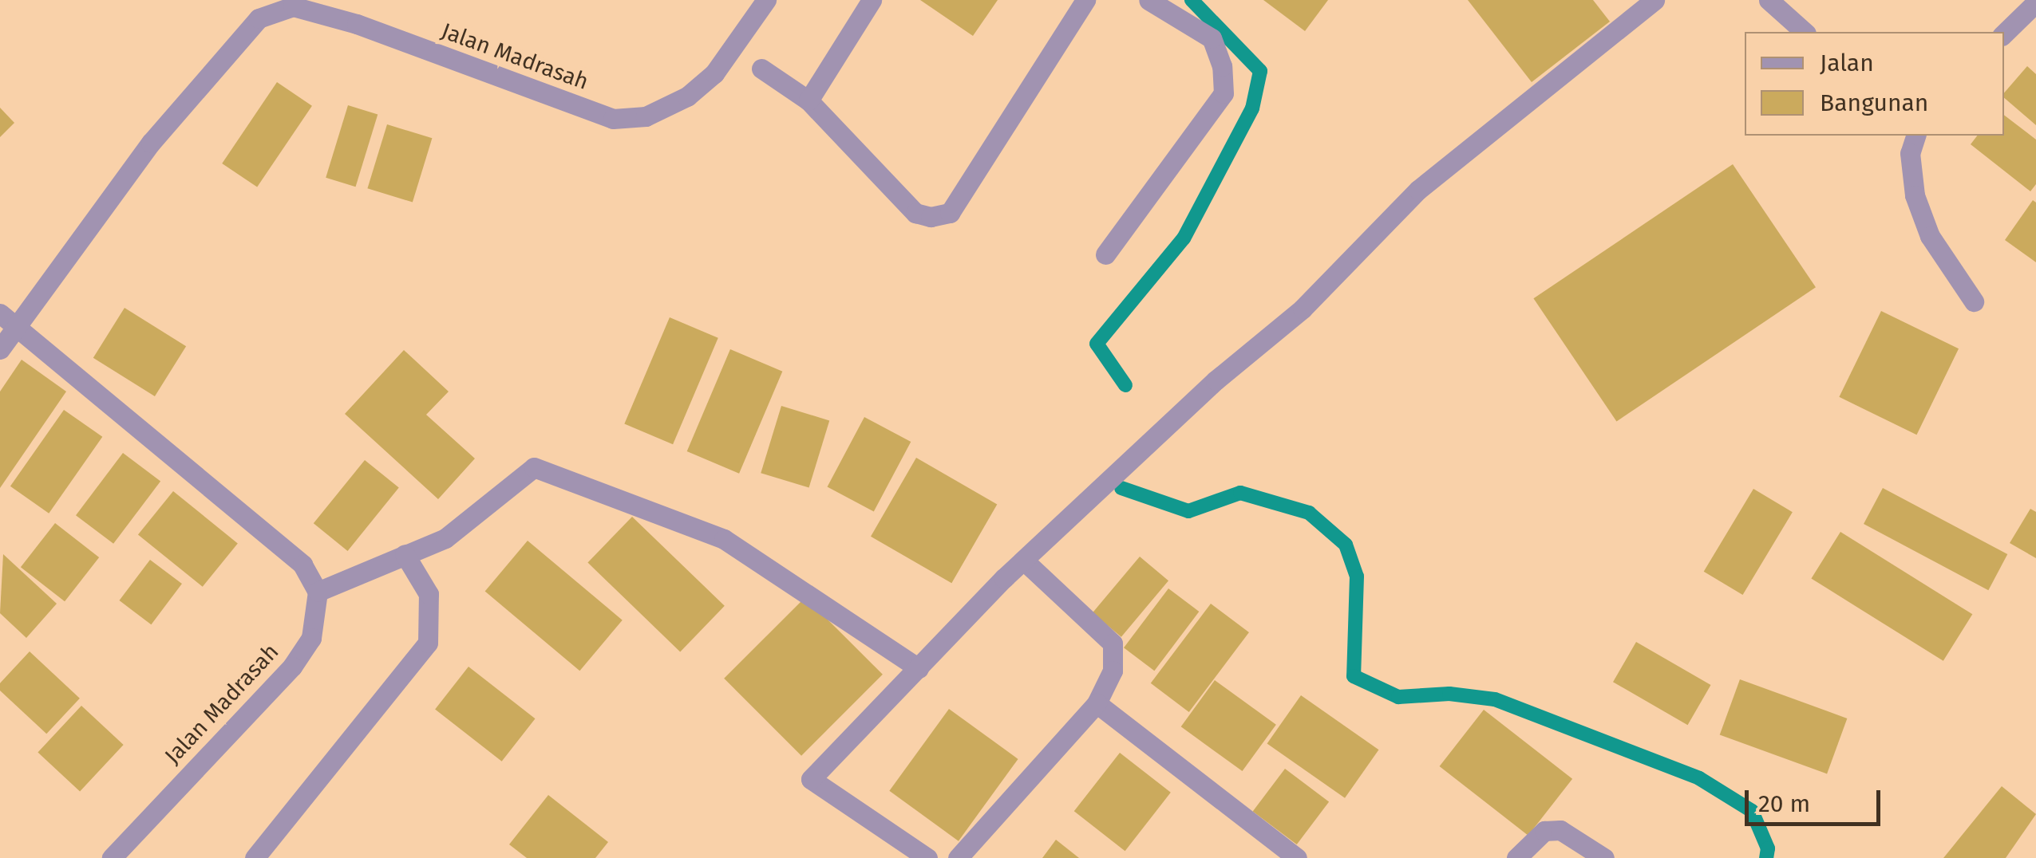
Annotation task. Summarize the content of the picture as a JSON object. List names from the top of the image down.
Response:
{
  "streets": {
    "street": ["Jalan Madrasah"]
  },
  "legend": ["Jalan", "Bangunan"],
  "scale_bar": "20 m"
}
